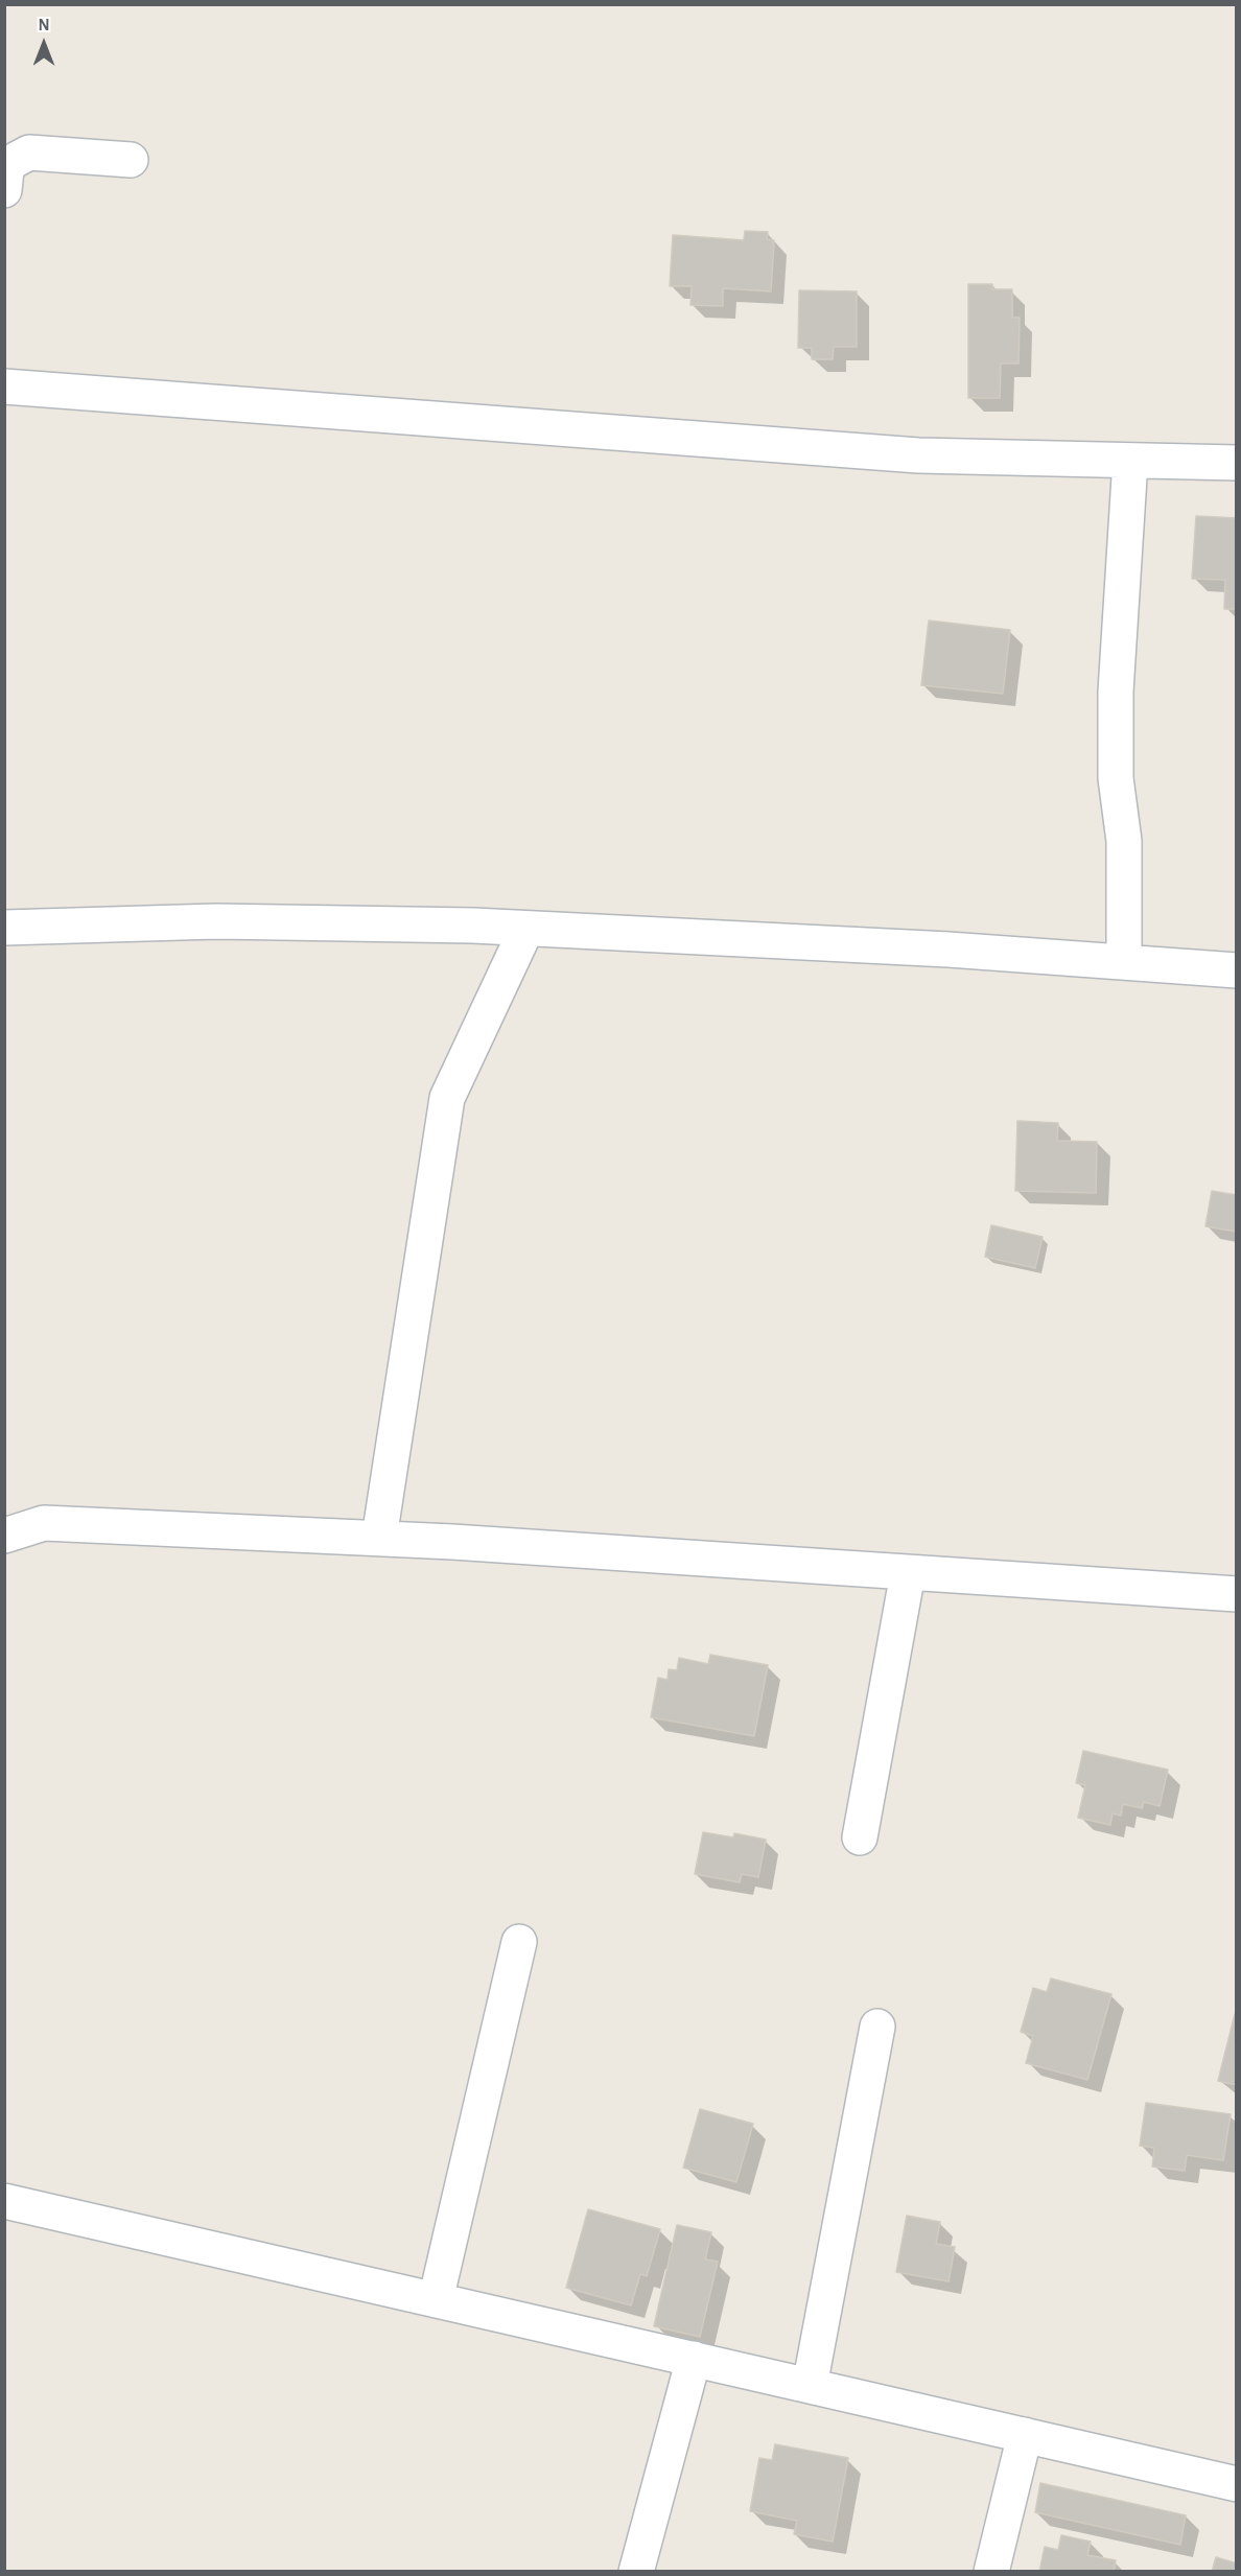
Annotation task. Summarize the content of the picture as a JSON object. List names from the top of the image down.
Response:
{
  "north": "top"
}
